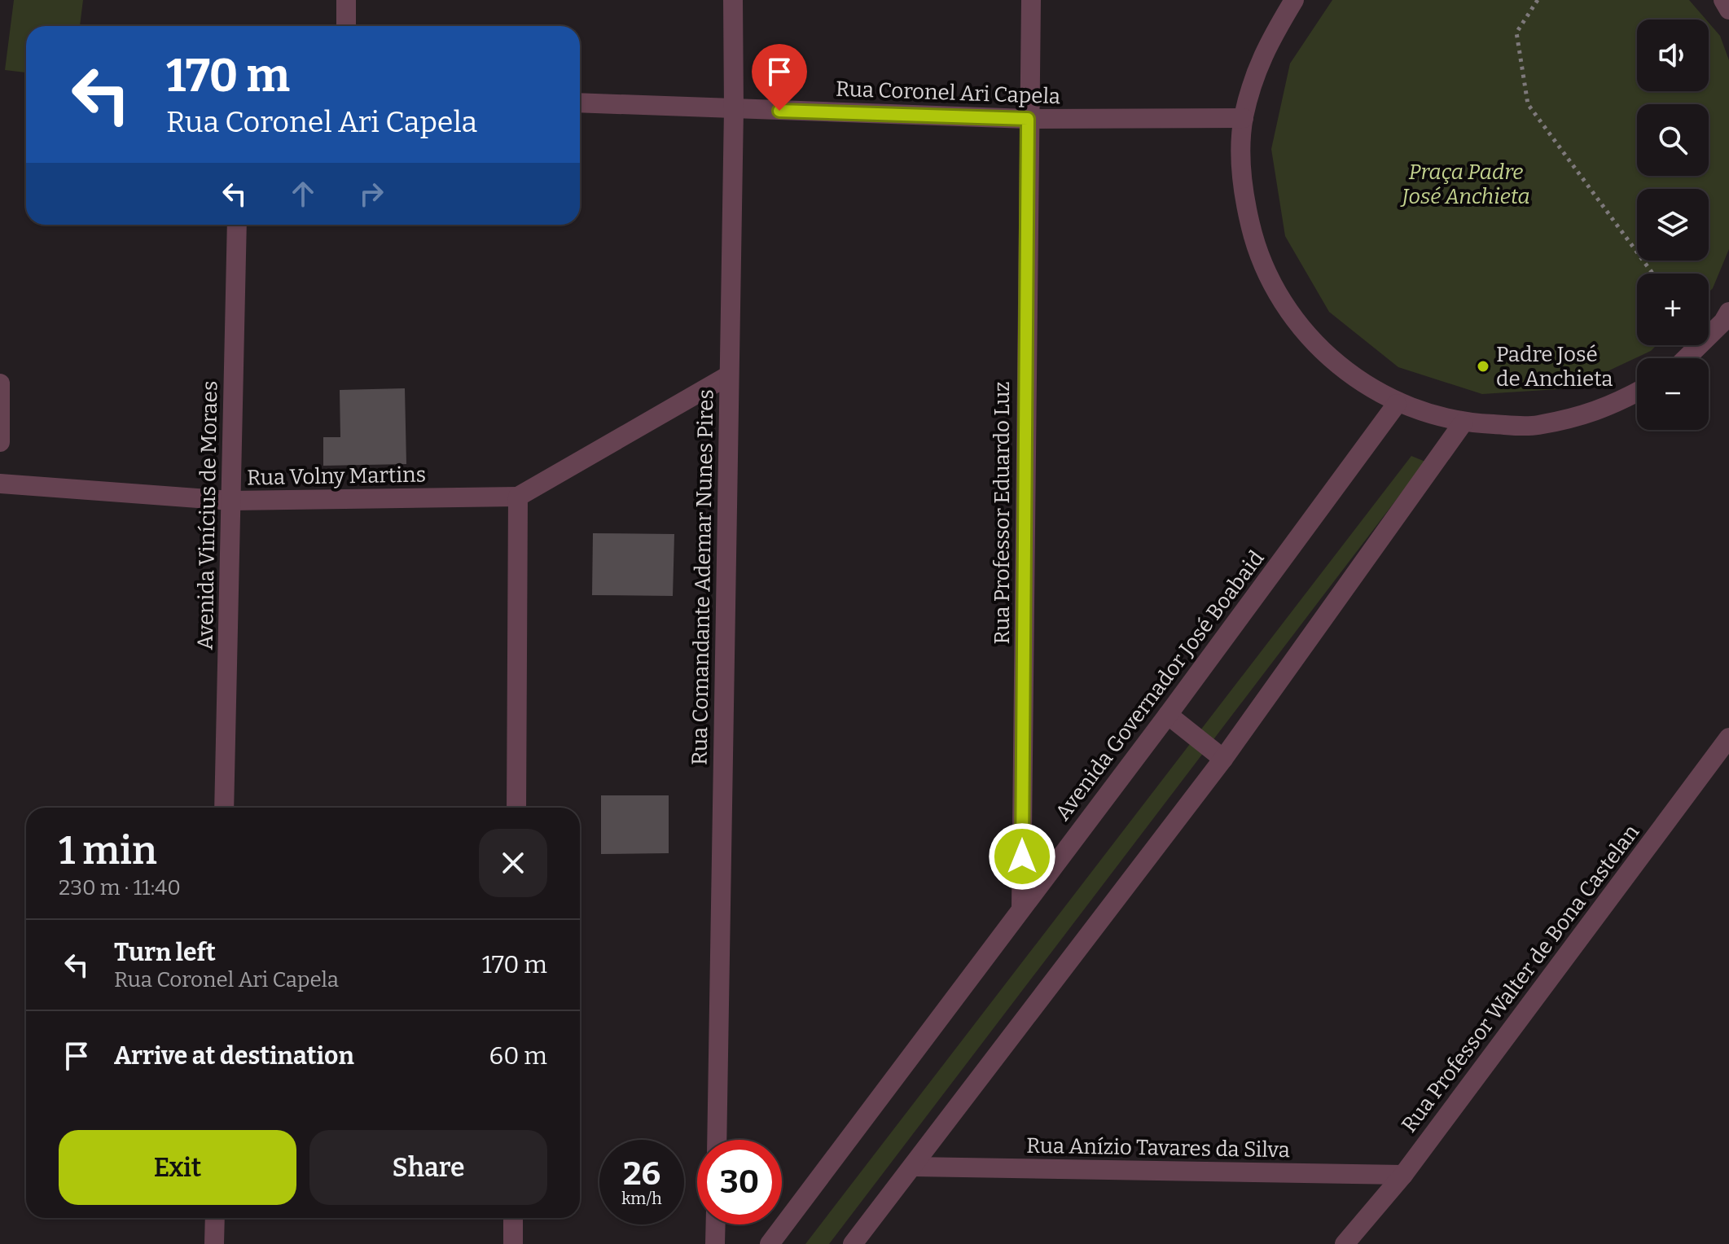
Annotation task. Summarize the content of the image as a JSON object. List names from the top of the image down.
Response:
{
  "streets": {
    "street": [
      "Rua Coronel Ari Capela",
      "Rua Volny Martins",
      "Rua Professor Eduardo Luz",
      "Avenida Vinícius de Moraes",
      "Rua Comandante Ademar Nunes Pires",
      "Avenida Governador José Boabaid",
      "Rua Professor Walter de Bona Castelan",
      "Rua Anízio Tavares da Silva"
    ]
  },
  "crossings": [
    ["Rua Coronel Ari Capela", "Rua Professor Eduardo Luz"],
    ["Rua Coronel Ari Capela", "Rua Comandante Ademar Nunes Pires"],
    ["Rua Volny Martins", "Avenida Vinícius de Moraes"],
    ["Rua Professor Eduardo Luz", "Avenida Governador José Boabaid"],
    ["Rua Professor Walter de Bona Castelan", "Rua Anízio Tavares da Silva"]
  ],
  "parks": ["Praça Padre José Anchieta"],
  "places": ["Padre José de Anchieta"],
  "page": {
    "map_buttons": ["+", "−"],
    "turn": ["170 m", "Rua Coronel Ari Capela"],
    "heading": ["1 min", "230 m · 11:40"],
    "list": [
      {
        "name": "Turn left",
        "note": "Rua Coronel Ari Capela",
        "value": "170 m"
      },
      {
        "name": "Arrive at destination",
        "value": "60 m"
      }
    ],
    "buttons": ["Exit", "Share"],
    "speed": "26 km/h",
    "limit": "30"
  }
}
